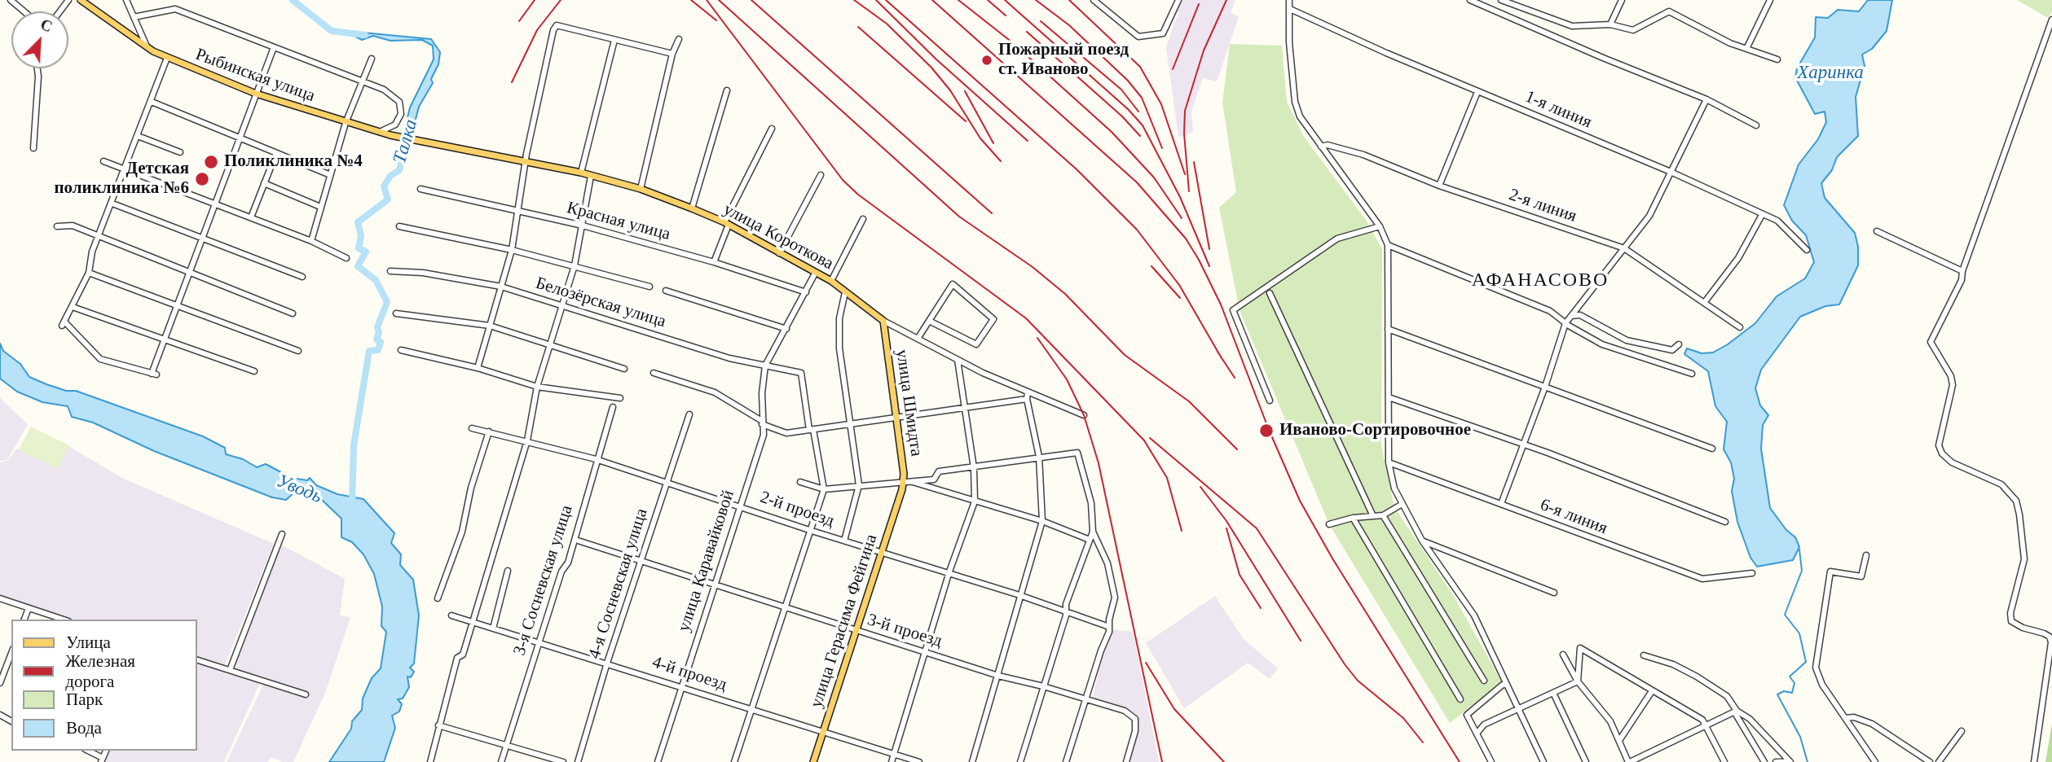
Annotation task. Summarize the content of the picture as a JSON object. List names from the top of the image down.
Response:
{
  "streets": {
    "main road": [
      "Рыбинская улица",
      "улица Короткова",
      "улица Шмидта",
      "улица Герасима Фейгина"
    ],
    "street": [
      "1-я линия",
      "2-я линия",
      "Красная улица",
      "Белозёрская улица",
      "2-й проезд",
      "6-я линия",
      "улица Каравайковой",
      "3-я Сосневская улица",
      "4-я Сосневская улица",
      "3-й проезд",
      "4-й проезд"
    ]
  },
  "crossings": [
    ["Рыбинская улица", "улица Короткова"],
    ["улица Короткова", "улица Шмидта"],
    ["Белозёрская улица", "улица Каравайковой"],
    ["улица Шмидта", "улица Герасима Фейгина"],
    ["2-й проезд", "улица Каравайковой"],
    ["2-й проезд", "3-я Сосневская улица"],
    ["2-й проезд", "4-я Сосневская улица"],
    ["2-й проезд", "улица Герасима Фейгина"],
    ["улица Каравайковой", "3-й проезд"],
    ["улица Каравайковой", "4-й проезд"],
    ["3-я Сосневская улица", "3-й проезд"],
    ["3-я Сосневская улица", "4-й проезд"],
    ["4-я Сосневская улица", "3-й проезд"],
    ["4-я Сосневская улица", "4-й проезд"],
    ["улица Герасима Фейгина", "3-й проезд"],
    ["улица Герасима Фейгина", "4-й проезд"]
  ],
  "districts": ["АФАНАСОВО"],
  "water": ["Харинка", "Талка", "Уводь"],
  "places": [
    "Пожарный поезд ст. Иваново",
    "Поликлиника №4",
    "Детская поликлиника №6",
    "Иваново-Сортировочное"
  ],
  "legend": [
    "Улица",
    "Железная дорога",
    "Парк",
    "Вода"
  ],
  "north": "top right"
}
